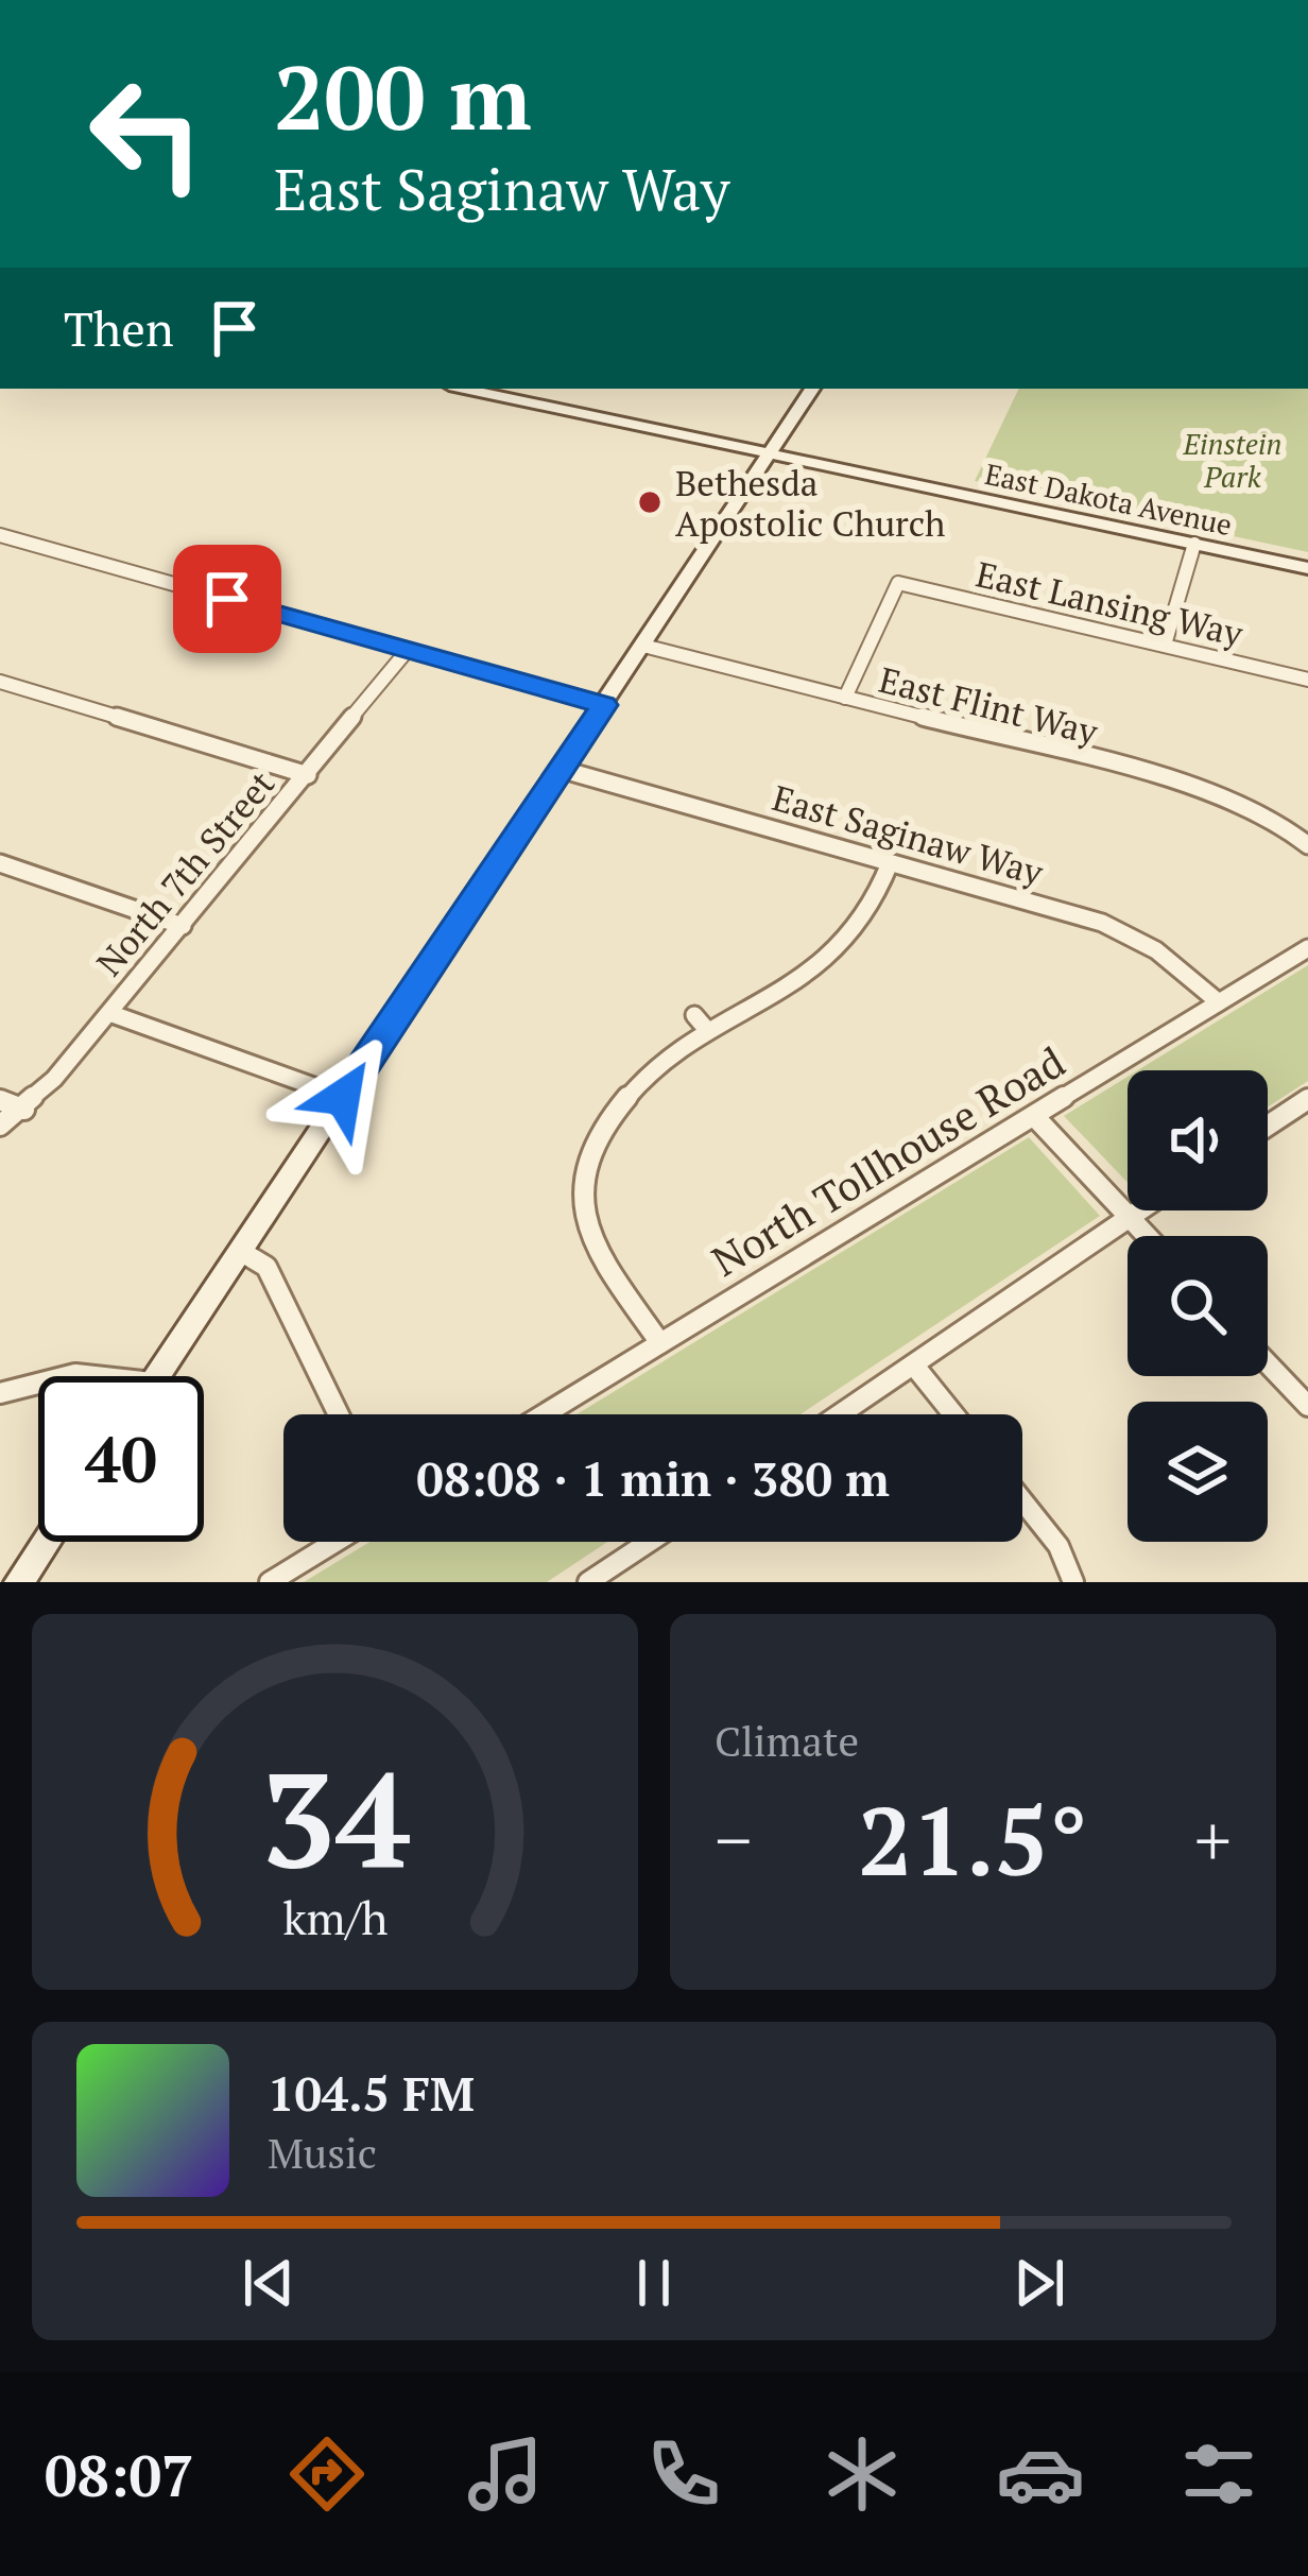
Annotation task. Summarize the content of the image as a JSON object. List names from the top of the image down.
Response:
{
  "streets": {
    "street": [
      "East Dakota Avenue",
      "East Lansing Way",
      "East Flint Way",
      "East Saginaw Way",
      "North 7th Street",
      "North Tollhouse Road"
    ]
  },
  "crossings": [
    ["East Lansing Way", "East Flint Way"],
    ["East Saginaw Way", "North Tollhouse Road"]
  ],
  "parks": ["Einstein Park"],
  "places": ["Bethesda Apostolic Church"],
  "page": {
    "turn": ["200 m", "East Saginaw Way"],
    "then": "Then",
    "limit": "40",
    "trip": "08:08 · 1 min · 380 m",
    "tile": "Climate",
    "heat": ["−", "21.5°", "+"],
    "song": ["104.5 FM", "Music"],
    "tabs": "08:07",
    "gauge": ["34", "km/h"]
  }
}
